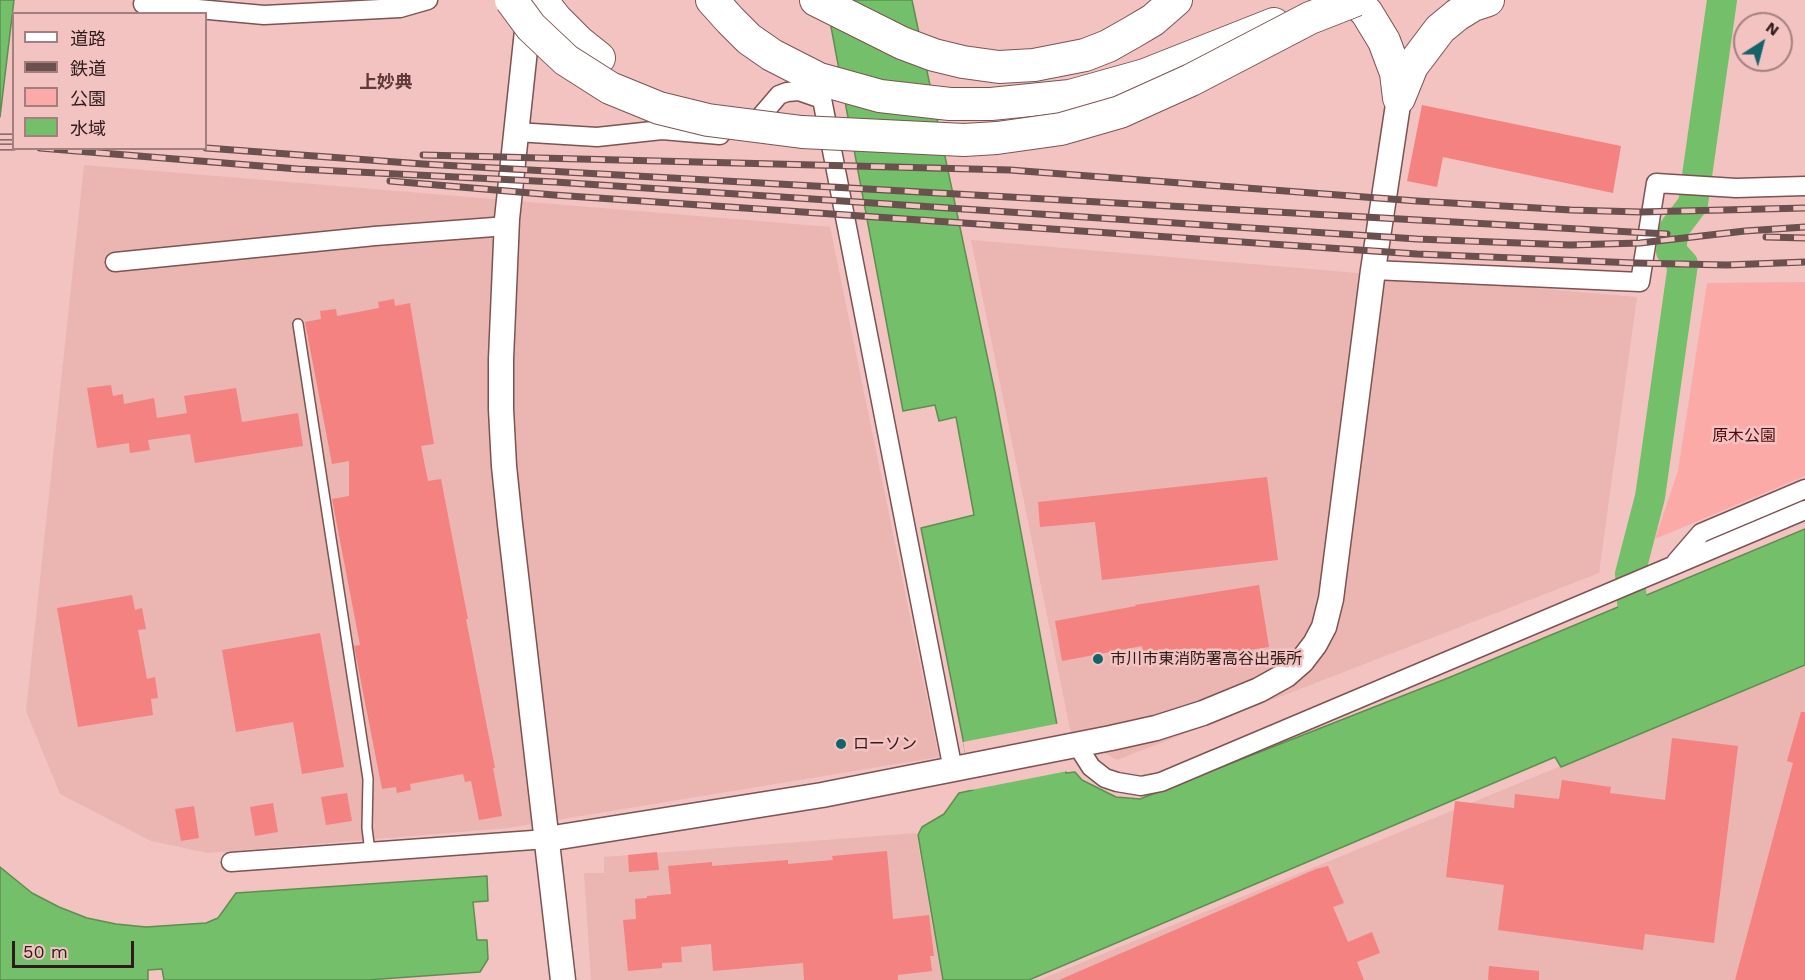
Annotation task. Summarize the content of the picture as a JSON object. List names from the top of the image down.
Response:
{
  "districts": ["上妙典"],
  "parks": ["原木公園"],
  "places": ["市川市東消防署高谷出張所", "ローソン"],
  "legend": [
    "道路",
    "鉄道",
    "公園",
    "水域"
  ],
  "scale_bar": "50 m",
  "north": "top right"
}
